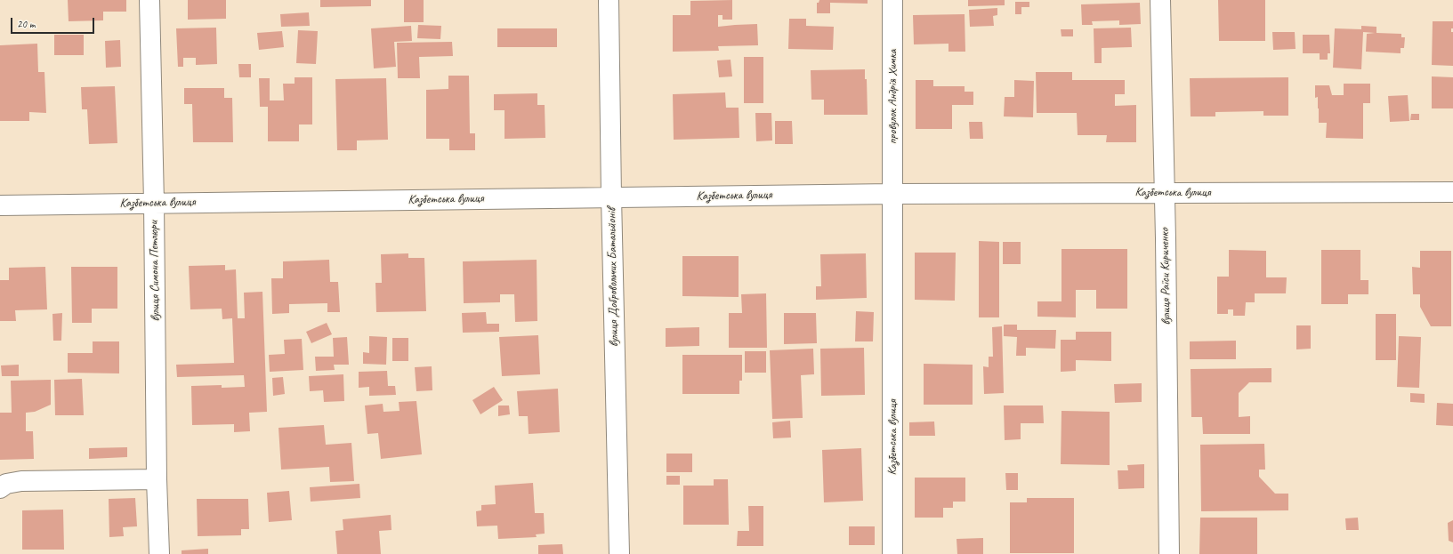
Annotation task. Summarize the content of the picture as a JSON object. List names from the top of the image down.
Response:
{
  "streets": {
    "street": [
      "провулок Андрія Химка",
      "Казбетська вулиця",
      "вулиця Симона Петлюри",
      "вулиця Раїси Кириченко",
      "вулиця Добровольчих Батальйонів"
    ]
  },
  "crossings": [
    ["провулок Андрія Химка", "Казбетська вулиця"],
    ["Казбетська вулиця", "вулиця Симона Петлюри"],
    ["Казбетська вулиця", "вулиця Раїси Кириченко"],
    ["Казбетська вулиця", "вулиця Добровольчих Батальйонів"]
  ],
  "scale_bar": "20 m"
}
